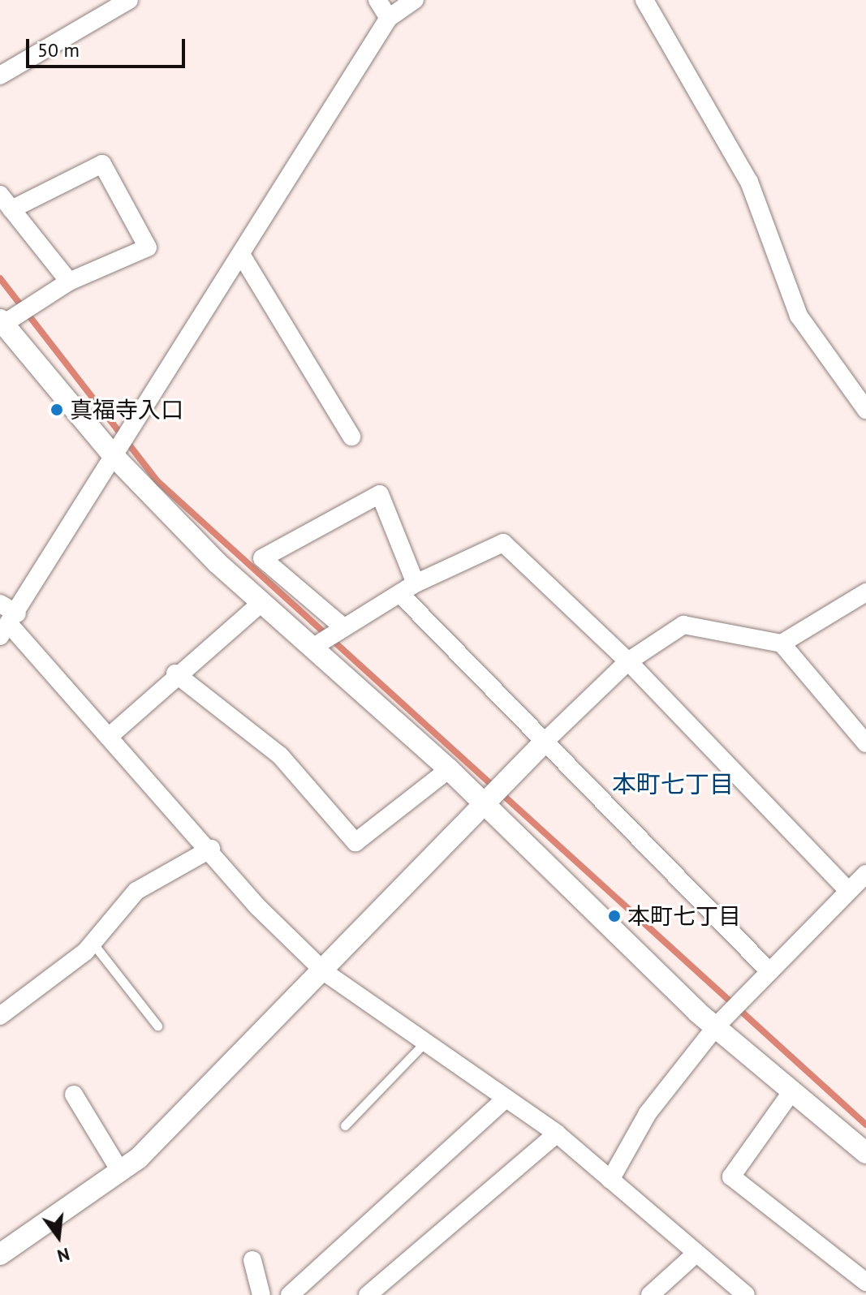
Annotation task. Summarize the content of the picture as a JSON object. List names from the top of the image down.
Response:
{
  "districts": ["本町七丁目"],
  "places": ["真福寺入口", "本町七丁目"],
  "scale_bar": "50 m",
  "north": "bottom"
}
